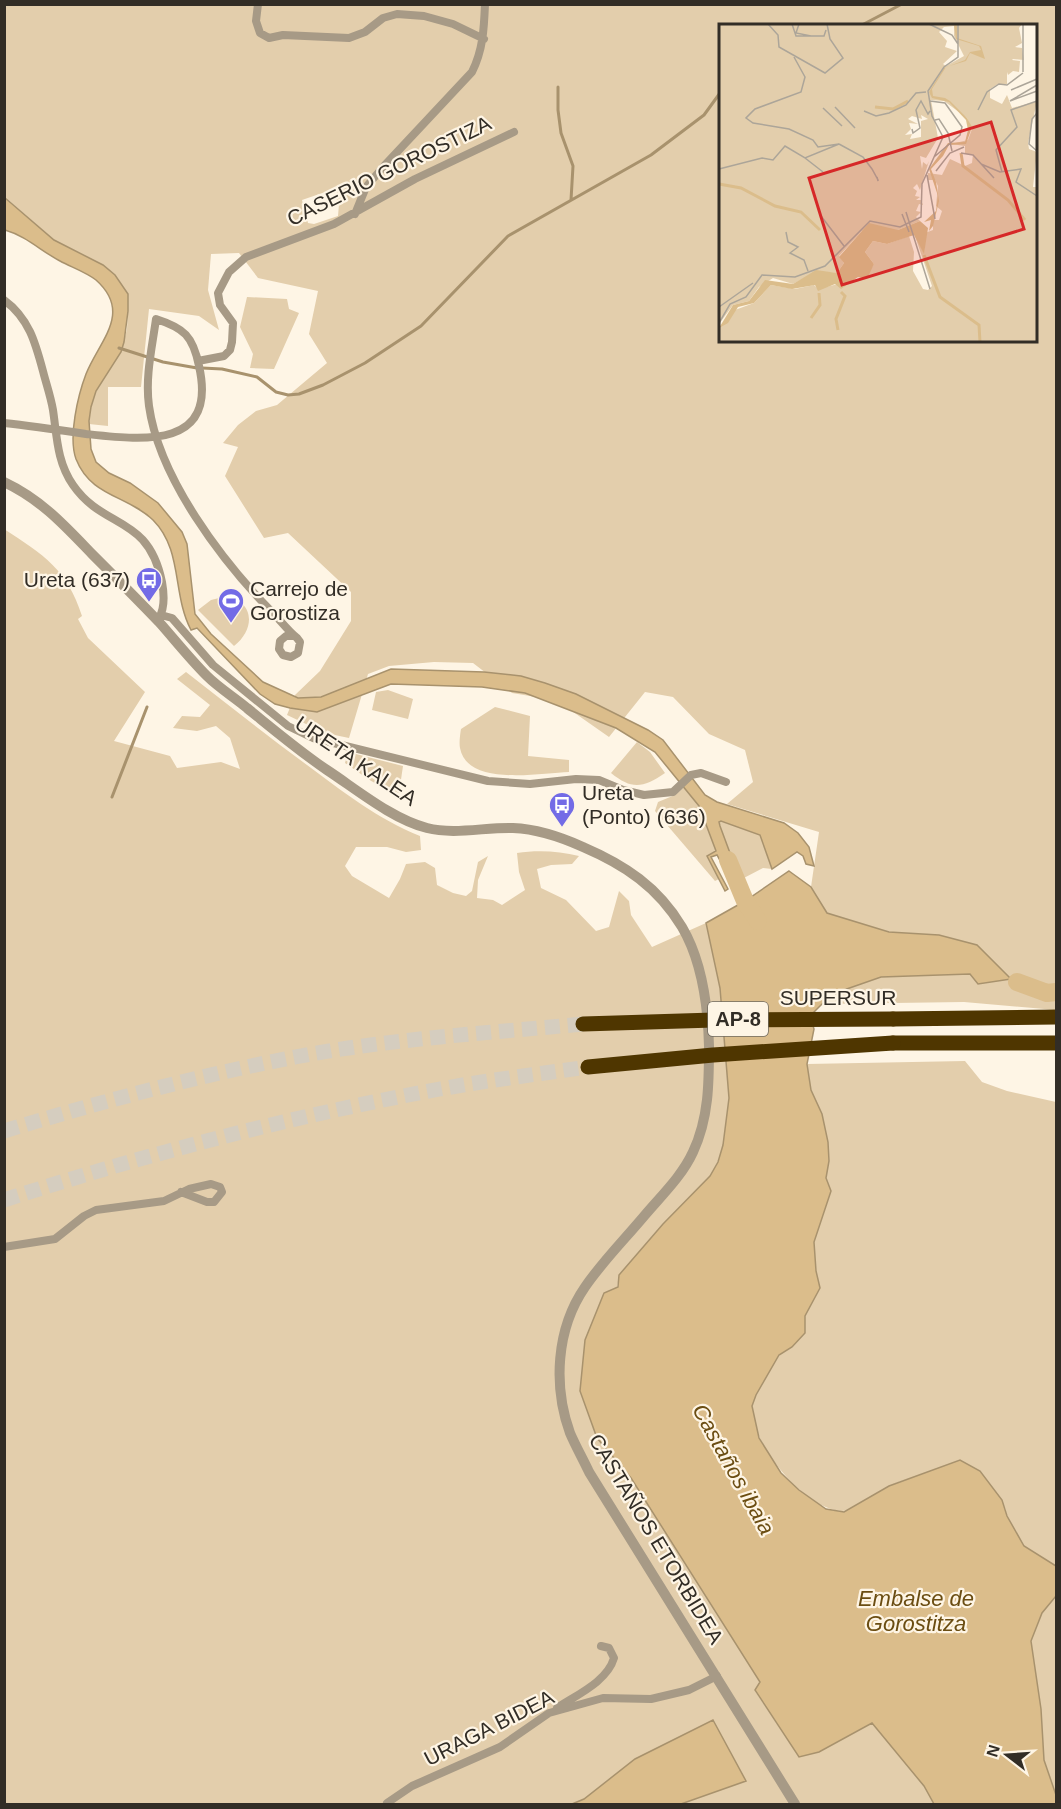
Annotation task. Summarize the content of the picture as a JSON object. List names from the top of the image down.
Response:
{
  "streets": {
    "highway": ["SUPERSUR", "AP-8"],
    "street": [
      "CASERIO GOROSTIZA",
      "URETA KALEA",
      "CASTAÑOS ETORBIDEA",
      "URAGA BIDEA"
    ]
  },
  "crossings": [
    ["URETA KALEA", "CASTAÑOS ETORBIDEA"],
    ["CASTAÑOS ETORBIDEA", "URAGA BIDEA"]
  ],
  "water": ["Castaños ibaia", "Embalse de Gorostitza"],
  "places": {
    "bus stop": ["Ureta (637)", "Ureta (Ponto) (636)"],
    "sports": ["Carrejo de Gorostiza"]
  },
  "north": "left"
}
